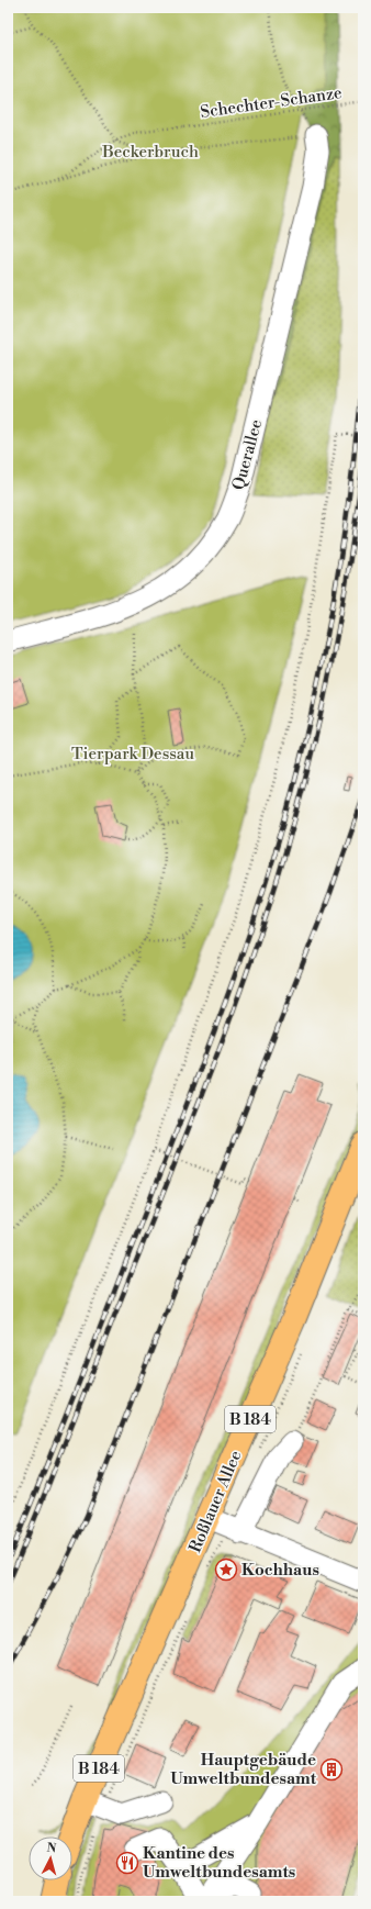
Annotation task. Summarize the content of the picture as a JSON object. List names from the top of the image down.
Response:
{
  "streets": {
    "main road": ["B 184", "Roßlauer Allee"],
    "street": ["Querallee"],
    "path": ["Schechter-Schanze"]
  },
  "parks": ["Beckerbruch", "Tierpark Dessau"],
  "places": {
    "place": ["Kochhaus"],
    "building": ["Hauptgebäude Umweltbundesamt"],
    "restaurant": ["Kantine des Umweltbundesamts"]
  },
  "north": "top"
}
